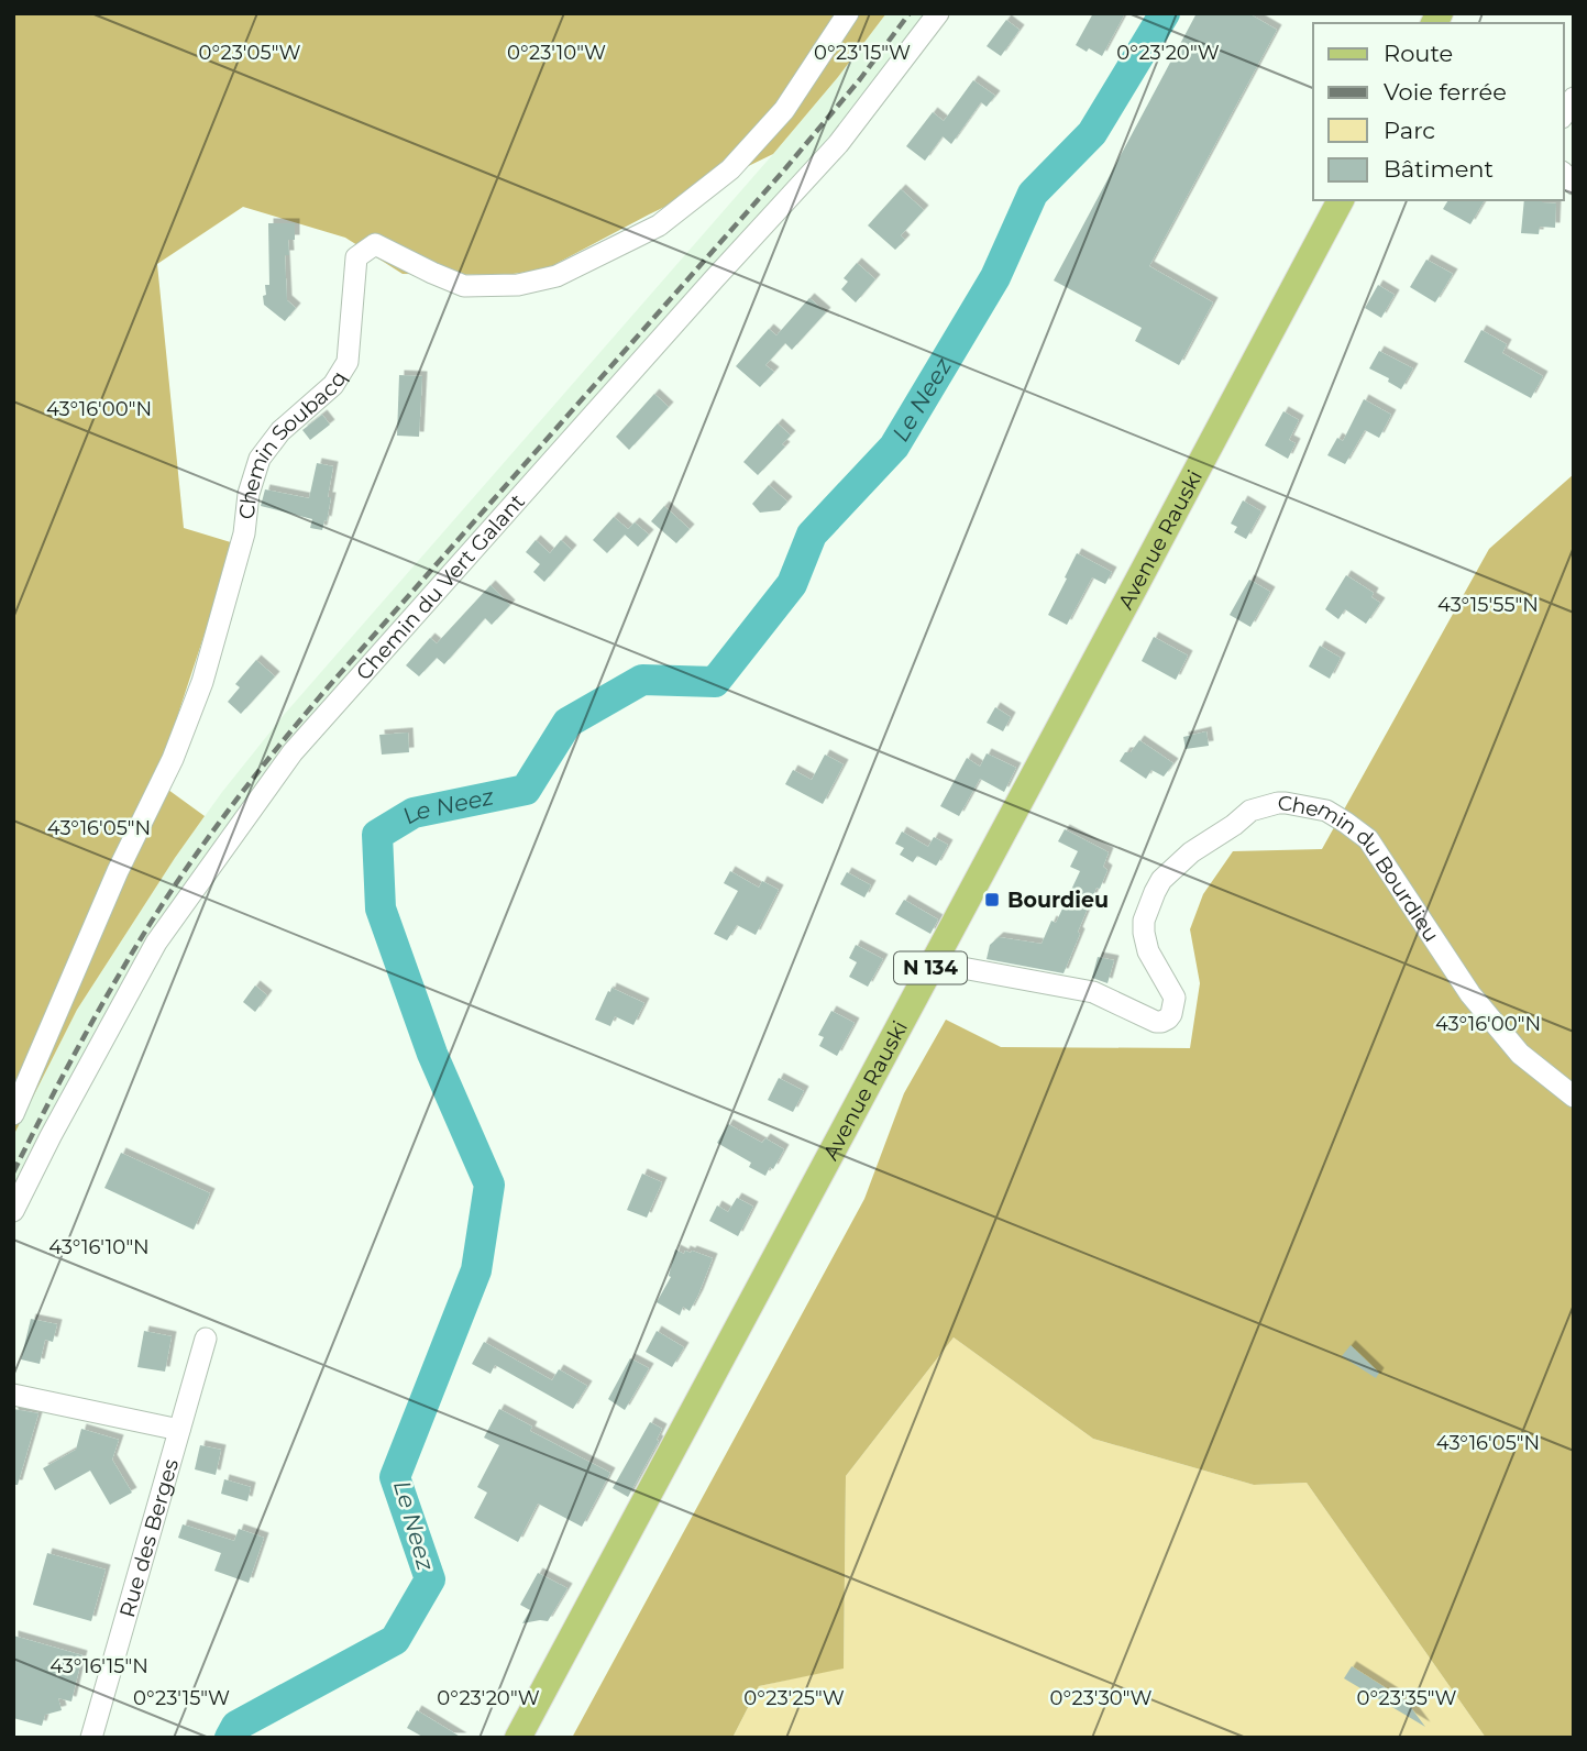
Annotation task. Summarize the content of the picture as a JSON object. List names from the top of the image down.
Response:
{
  "streets": {
    "main road": ["Avenue Rauski", "N 134"],
    "street": [
      "Chemin Soubacq",
      "Chemin du Vert Galant",
      "Chemin du Bourdieu",
      "Rue des Berges"
    ]
  },
  "crossings": [
    ["Avenue Rauski", "Chemin du Bourdieu"]
  ],
  "water": ["Le Neez"],
  "places": {
    "transit": ["Bourdieu"]
  },
  "legend": [
    "Route",
    "Voie ferrée",
    "Parc",
    "Bâtiment"
  ],
  "coordinates": [
    "0°23'05\"W",
    "0°23'10\"W",
    "0°23'15\"W",
    "0°23'20\"W",
    "43°16'00\"N",
    "43°15'55\"N",
    "43°16'05\"N",
    "43°16'10\"N",
    "43°16'15\"N",
    "0°23'25\"W",
    "0°23'30\"W",
    "0°23'35\"W"
  ]
}
